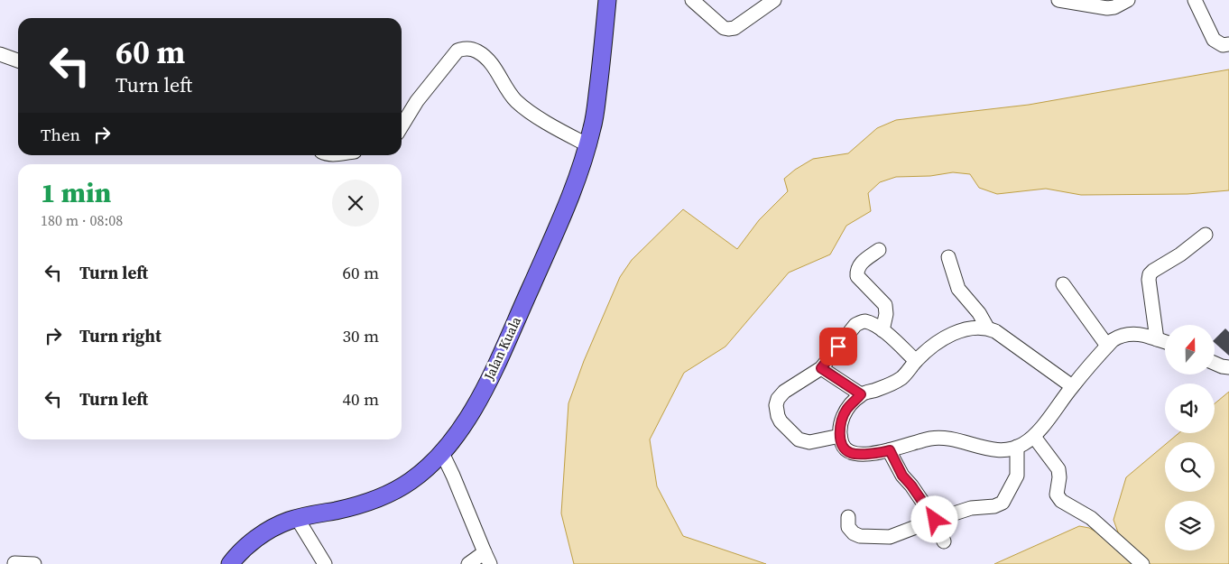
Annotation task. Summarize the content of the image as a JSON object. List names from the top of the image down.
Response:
{
  "streets": {
    "main road": ["Jalan Kuala"]
  },
  "north": "top",
  "page": {
    "turn": ["60 m", "Turn left"],
    "then": "Then",
    "heading": ["1 min", "180 m · 08:08"],
    "list": [
      {
        "name": "Turn left",
        "value": "60 m"
      },
      {
        "name": "Turn right",
        "value": "30 m"
      },
      {
        "name": "Turn left",
        "value": "40 m"
      }
    ]
  }
}
